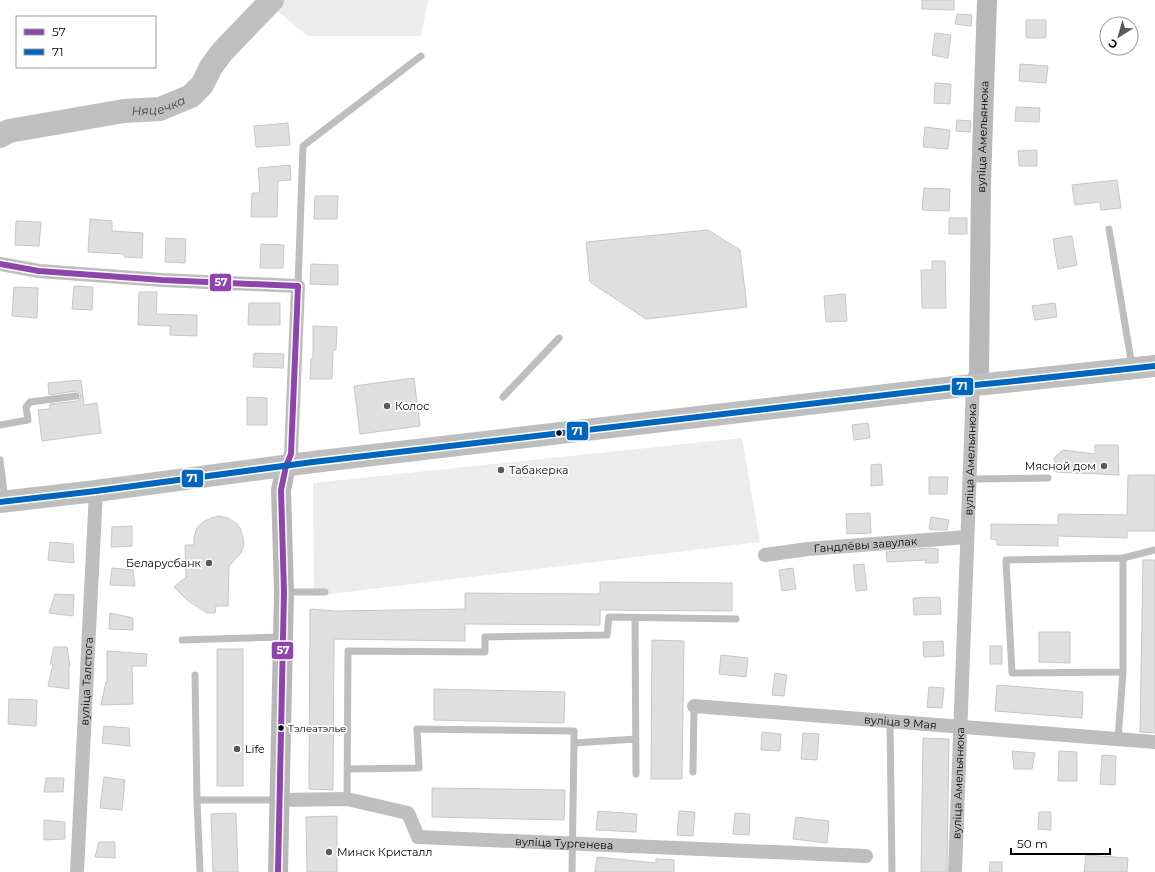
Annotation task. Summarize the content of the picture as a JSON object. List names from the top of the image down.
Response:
{
  "streets": {
    "main road": ["вуліца Амельянюка"],
    "street": [
      "Гандлёвы завулак",
      "вуліца Талстога",
      "вуліца 9 Мая",
      "вуліца Тургенева"
    ]
  },
  "crossings": [
    ["вуліца Амельянюка", "Гандлёвы завулак"],
    ["вуліца Амельянюка", "вуліца 9 Мая"]
  ],
  "water": ["Няцечка"],
  "places": [
    "Колос",
    "Мясной дом",
    "Табакерка",
    "Беларусбанк",
    "Тэлеатэлье",
    "Life",
    "Минск Кристалл"
  ],
  "lines": ["transit line 57", "transit line 71"],
  "legend": ["57", "71"],
  "scale_bar": "50 m",
  "north": "bottom left"
}
